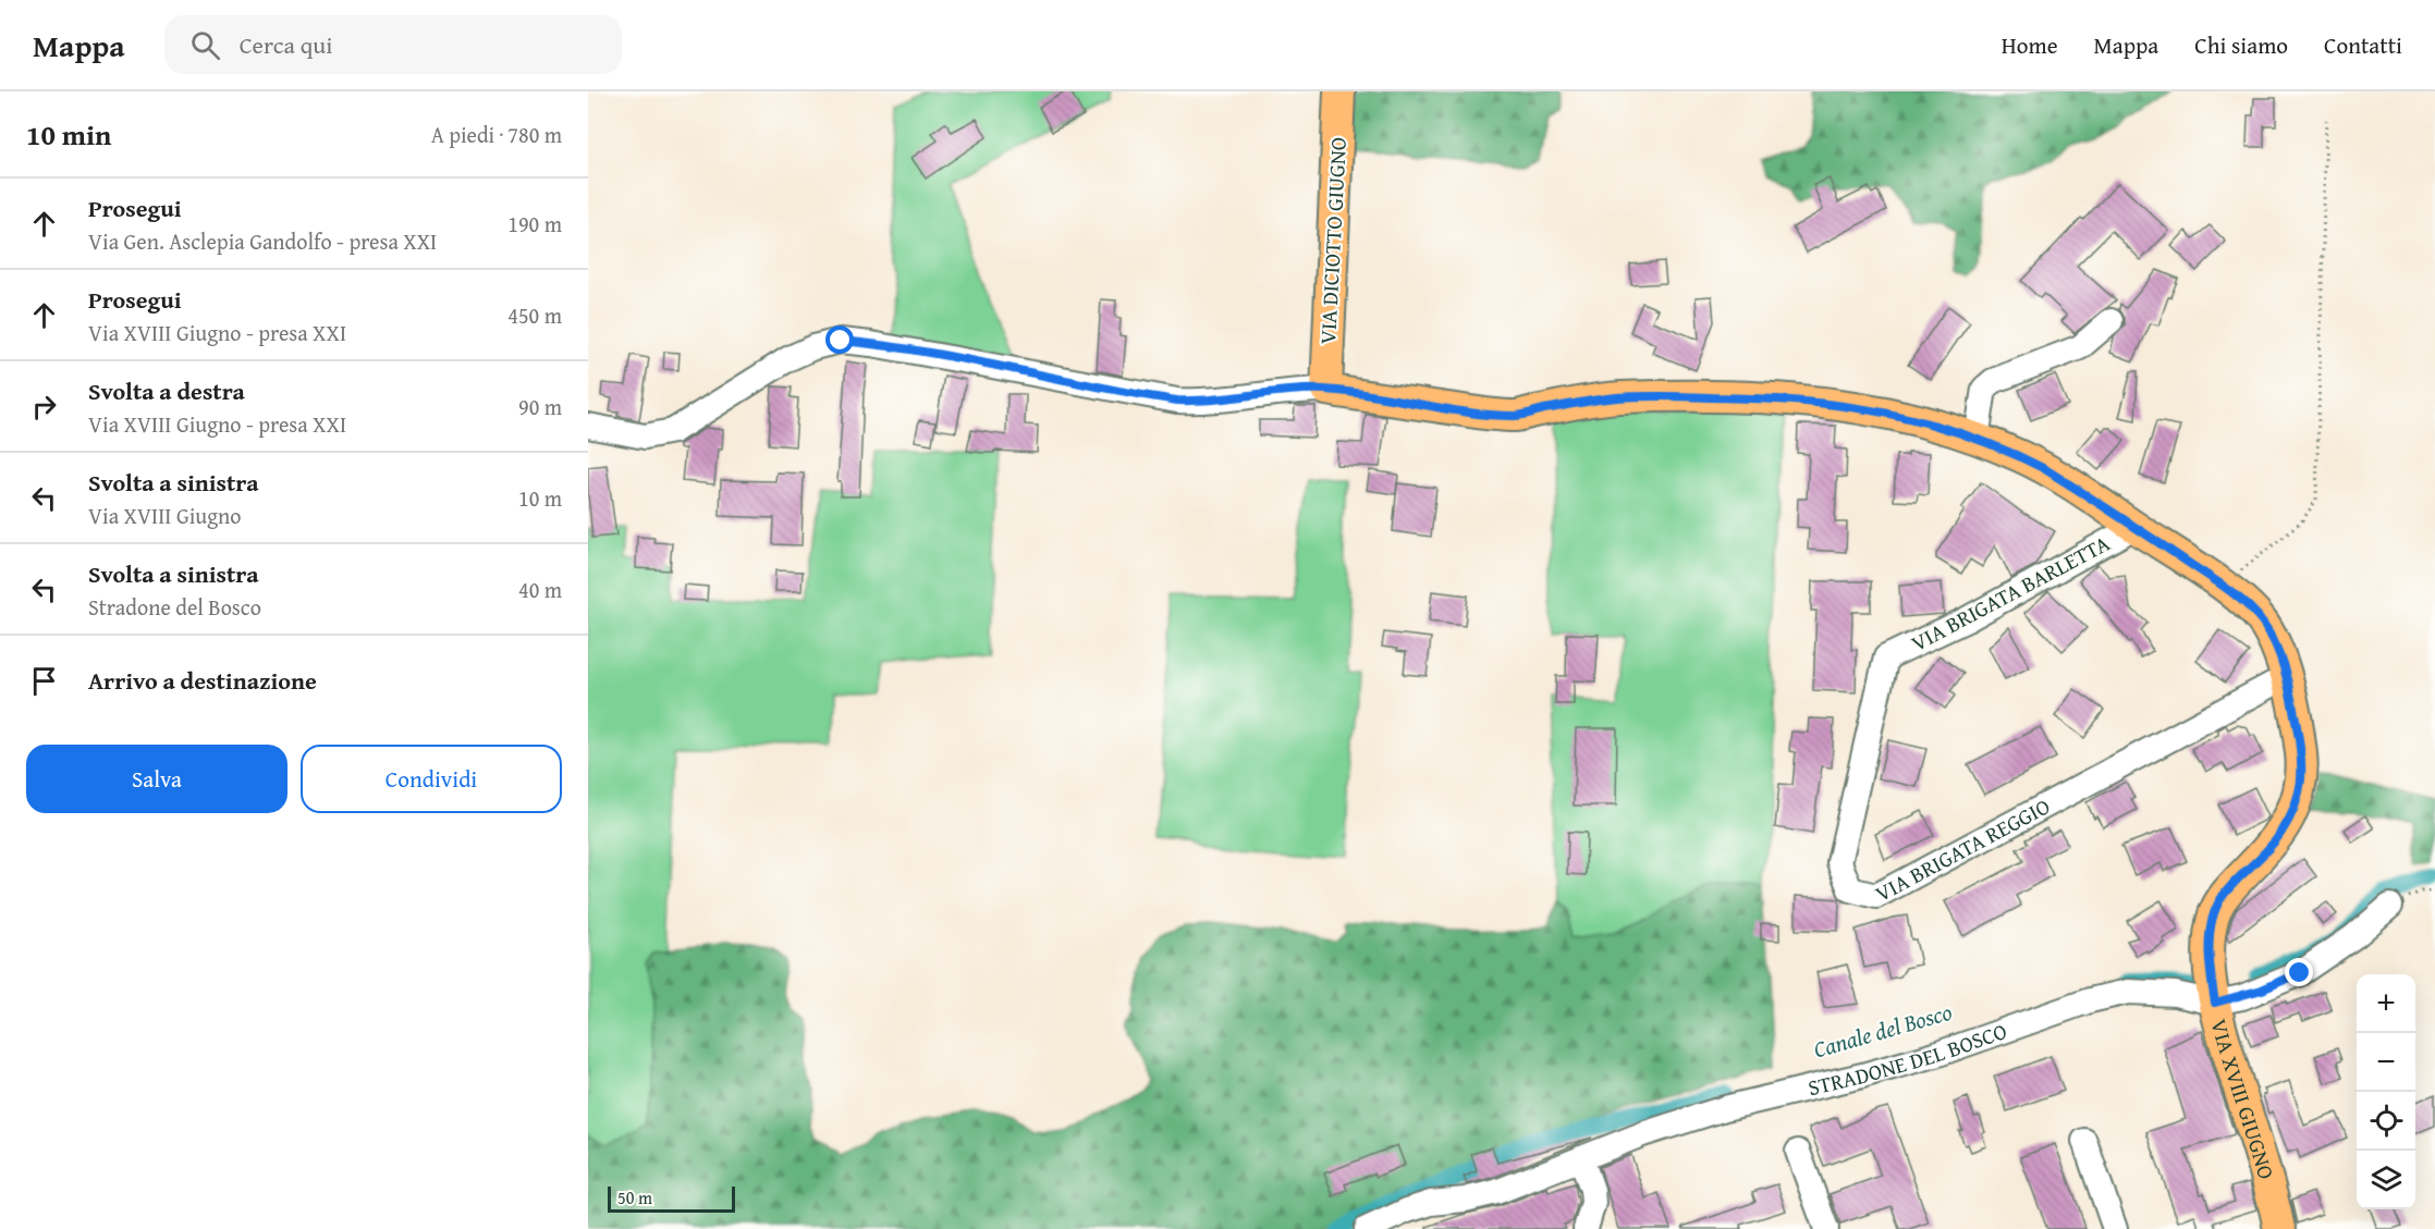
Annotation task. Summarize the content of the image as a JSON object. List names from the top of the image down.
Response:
{
  "streets": {
    "main road": ["VIA DICIOTTO GIUGNO", "VIA XVIII GIUGNO"],
    "street": ["VIA BRIGATA BARLETTA", "VIA BRIGATA REGGIO", "STRADONE DEL BOSCO"]
  },
  "crossings": [
    ["VIA DICIOTTO GIUGNO", "VIA XVIII GIUGNO"],
    ["VIA BRIGATA BARLETTA", "VIA BRIGATA REGGIO"],
    ["VIA BRIGATA BARLETTA", "VIA XVIII GIUGNO"],
    ["VIA BRIGATA REGGIO", "VIA XVIII GIUGNO"],
    ["STRADONE DEL BOSCO", "VIA XVIII GIUGNO"]
  ],
  "water": ["Canale del Bosco"],
  "scale_bar": "50 m",
  "page": {
    "header": "Mappa",
    "search": "Cerca qui",
    "nav": [
      "Home",
      "Mappa",
      "Chi siamo",
      "Contatti"
    ],
    "heading": ["10 min", "A piedi · 780 m"],
    "list": [
      ["Prosegui", "Via Gen. Asclepia Gandolfo - presa XXI", "190 m"],
      ["Prosegui", "Via XVIII Giugno - presa XXI", "450 m"],
      ["Svolta a destra", "Via XVIII Giugno - presa XXI", "90 m"],
      ["Svolta a sinistra", "Via XVIII Giugno", "10 m"],
      ["Svolta a sinistra", "Stradone del Bosco", "40 m"],
      "Arrivo a destinazione"
    ],
    "buttons": ["Salva", "Condividi"],
    "map_buttons": ["+", "−"],
    "scale": "50 m"
  }
}
